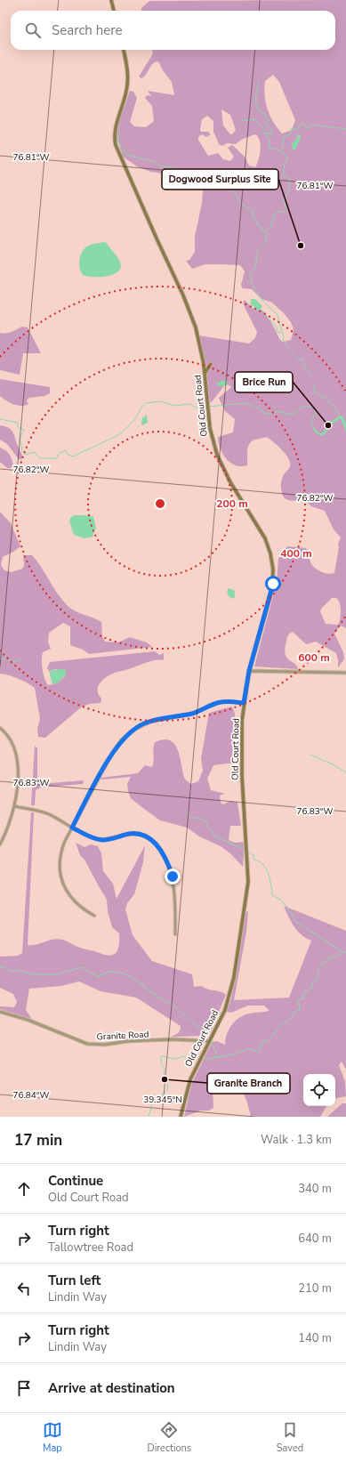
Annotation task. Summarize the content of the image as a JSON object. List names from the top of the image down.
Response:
{
  "streets": {
    "main road": ["Old Court Road"],
    "street": ["Granite Road"]
  },
  "crossings": [
    ["Old Court Road", "Granite Road"]
  ],
  "places": ["Dogwood Surplus Site", "Brice Run", "Granite Branch"],
  "page": {
    "search": "Search here",
    "heading": ["17 min", "Walk · 1.3 km"],
    "list": [
      ["Continue", "Old Court Road", "340 m"],
      ["Turn right", "Tallowtree Road", "640 m"],
      ["Turn left", "Lindin Way", "210 m"],
      ["Turn right", "Lindin Way", "140 m"],
      "Arrive at destination"
    ],
    "nav": ["Map", "Directions", "Saved"]
  },
  "coordinates": [
    "76.81°W",
    "76.82°W",
    "76.83°W",
    "76.84°W",
    "39.345°N"
  ],
  "rings": ["200 m", "400 m", "600 m"]
}
